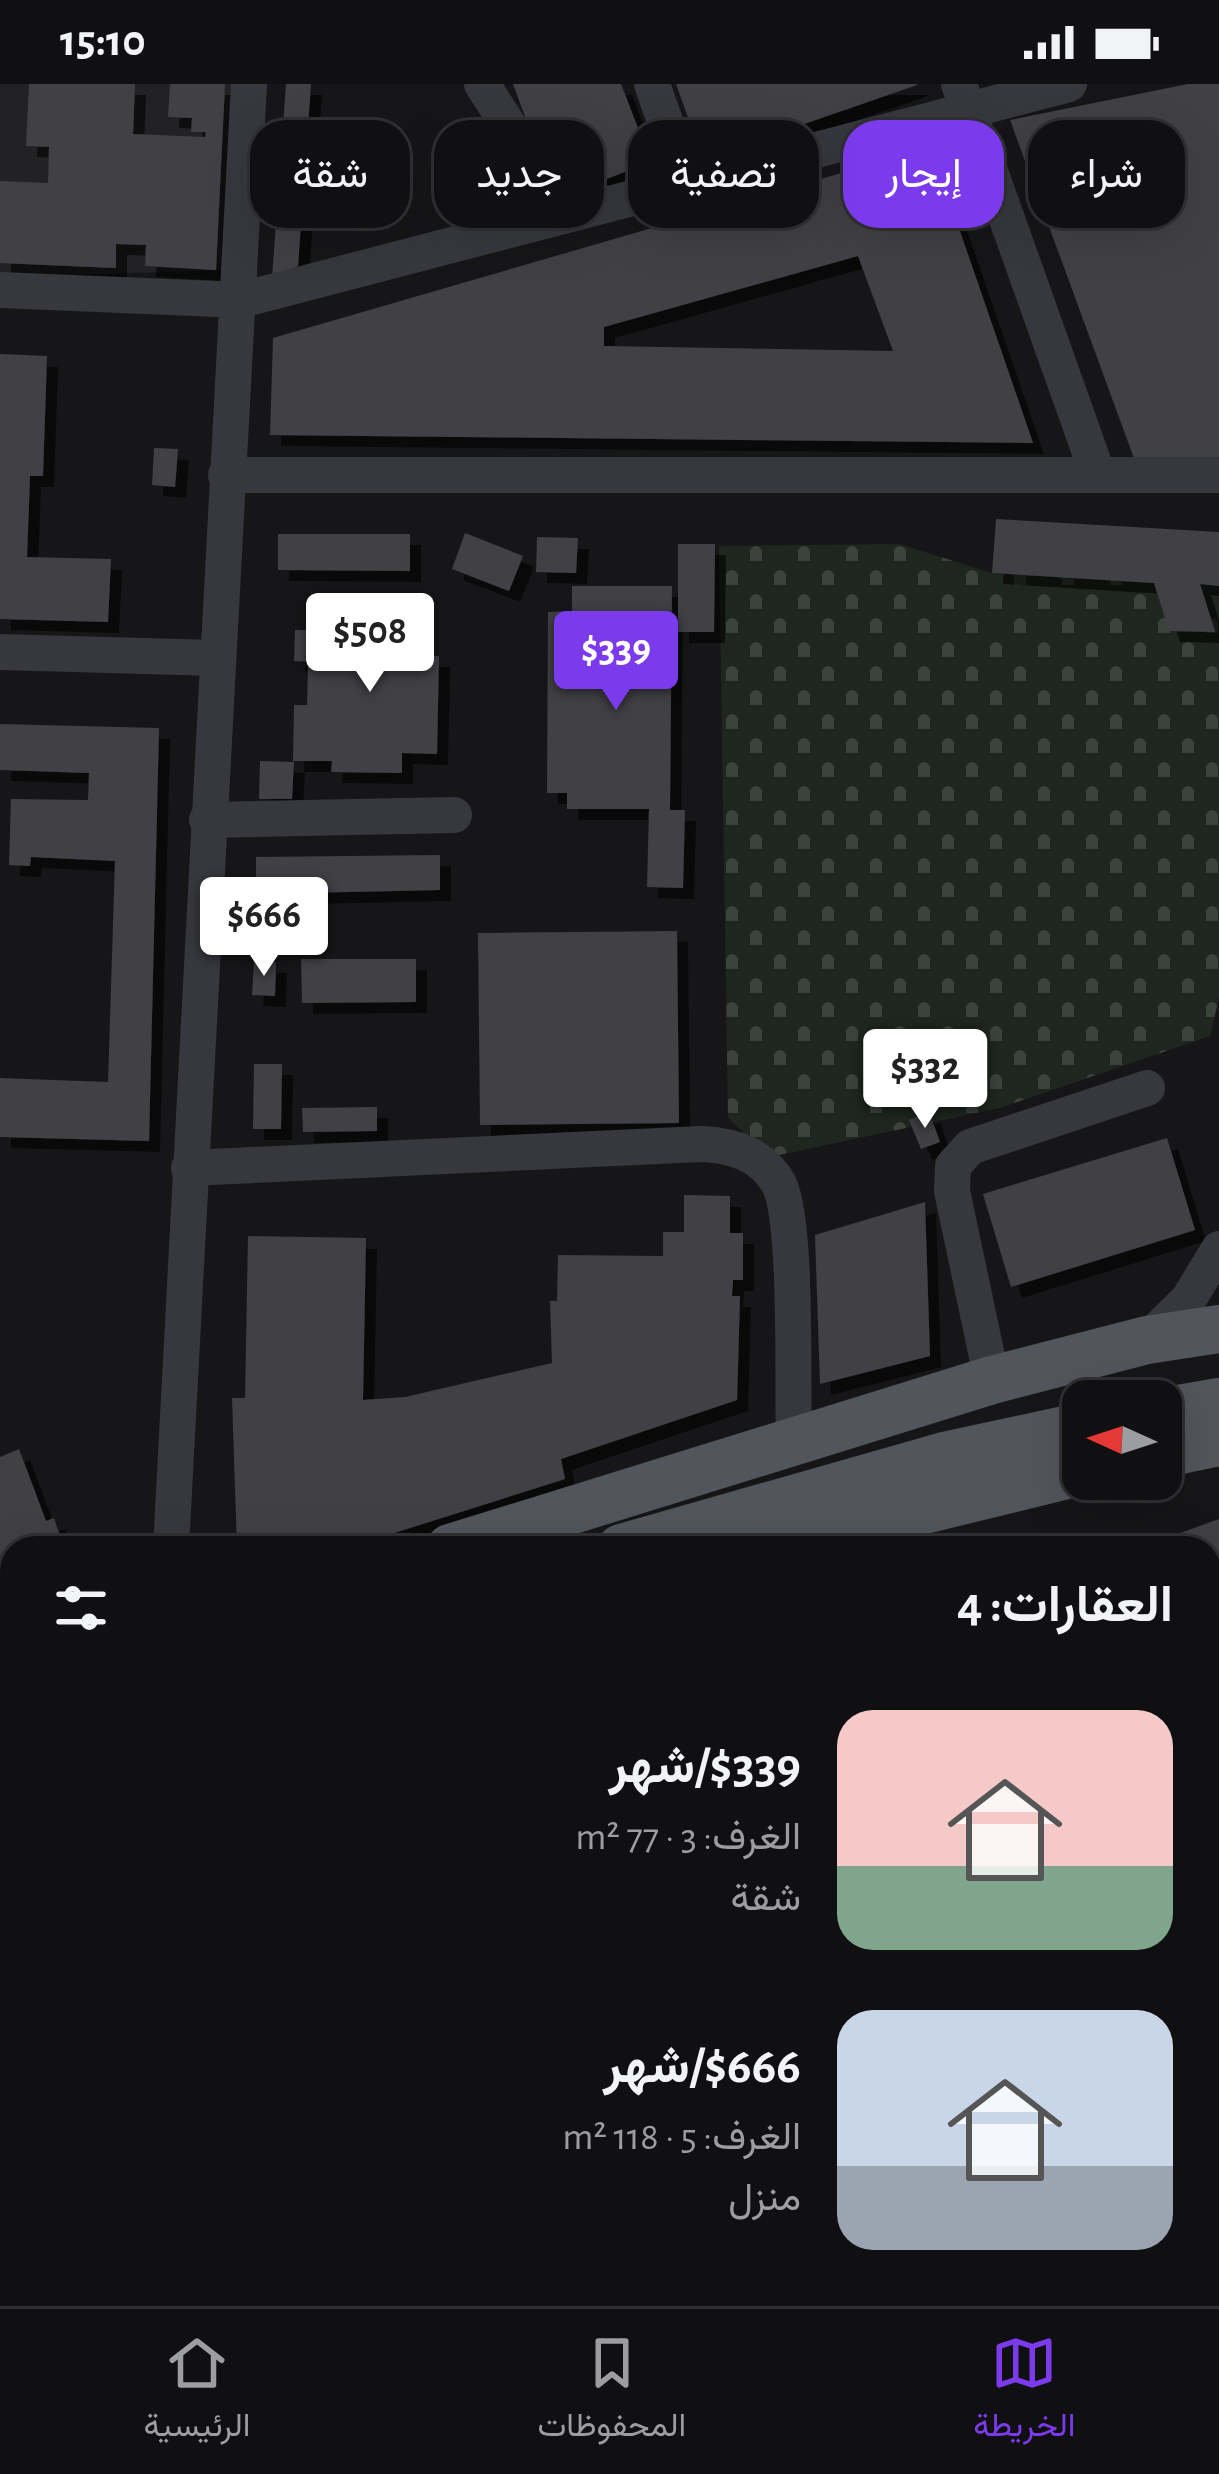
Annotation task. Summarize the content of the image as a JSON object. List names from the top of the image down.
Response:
{
  "north": "left",
  "page": {
    "status": "15:10",
    "chip": [
      "شراء",
      "إيجار",
      "تصفية",
      "جديد",
      "شقة"
    ],
    "price": [
      "$508",
      "$339",
      "$666",
      "$332"
    ],
    "heading": "العقارات: 4",
    "list": [
      {
        "name": "$339/شهر",
        "note": "الغرف: 3 · 77 m² · شقة"
      },
      {
        "name": "$666/شهر",
        "note": "الغرف: 5 · 118 m² · منزل"
      }
    ],
    "tabs": ["الخريطة", "المحفوظات", "الرئيسية"]
  }
}
